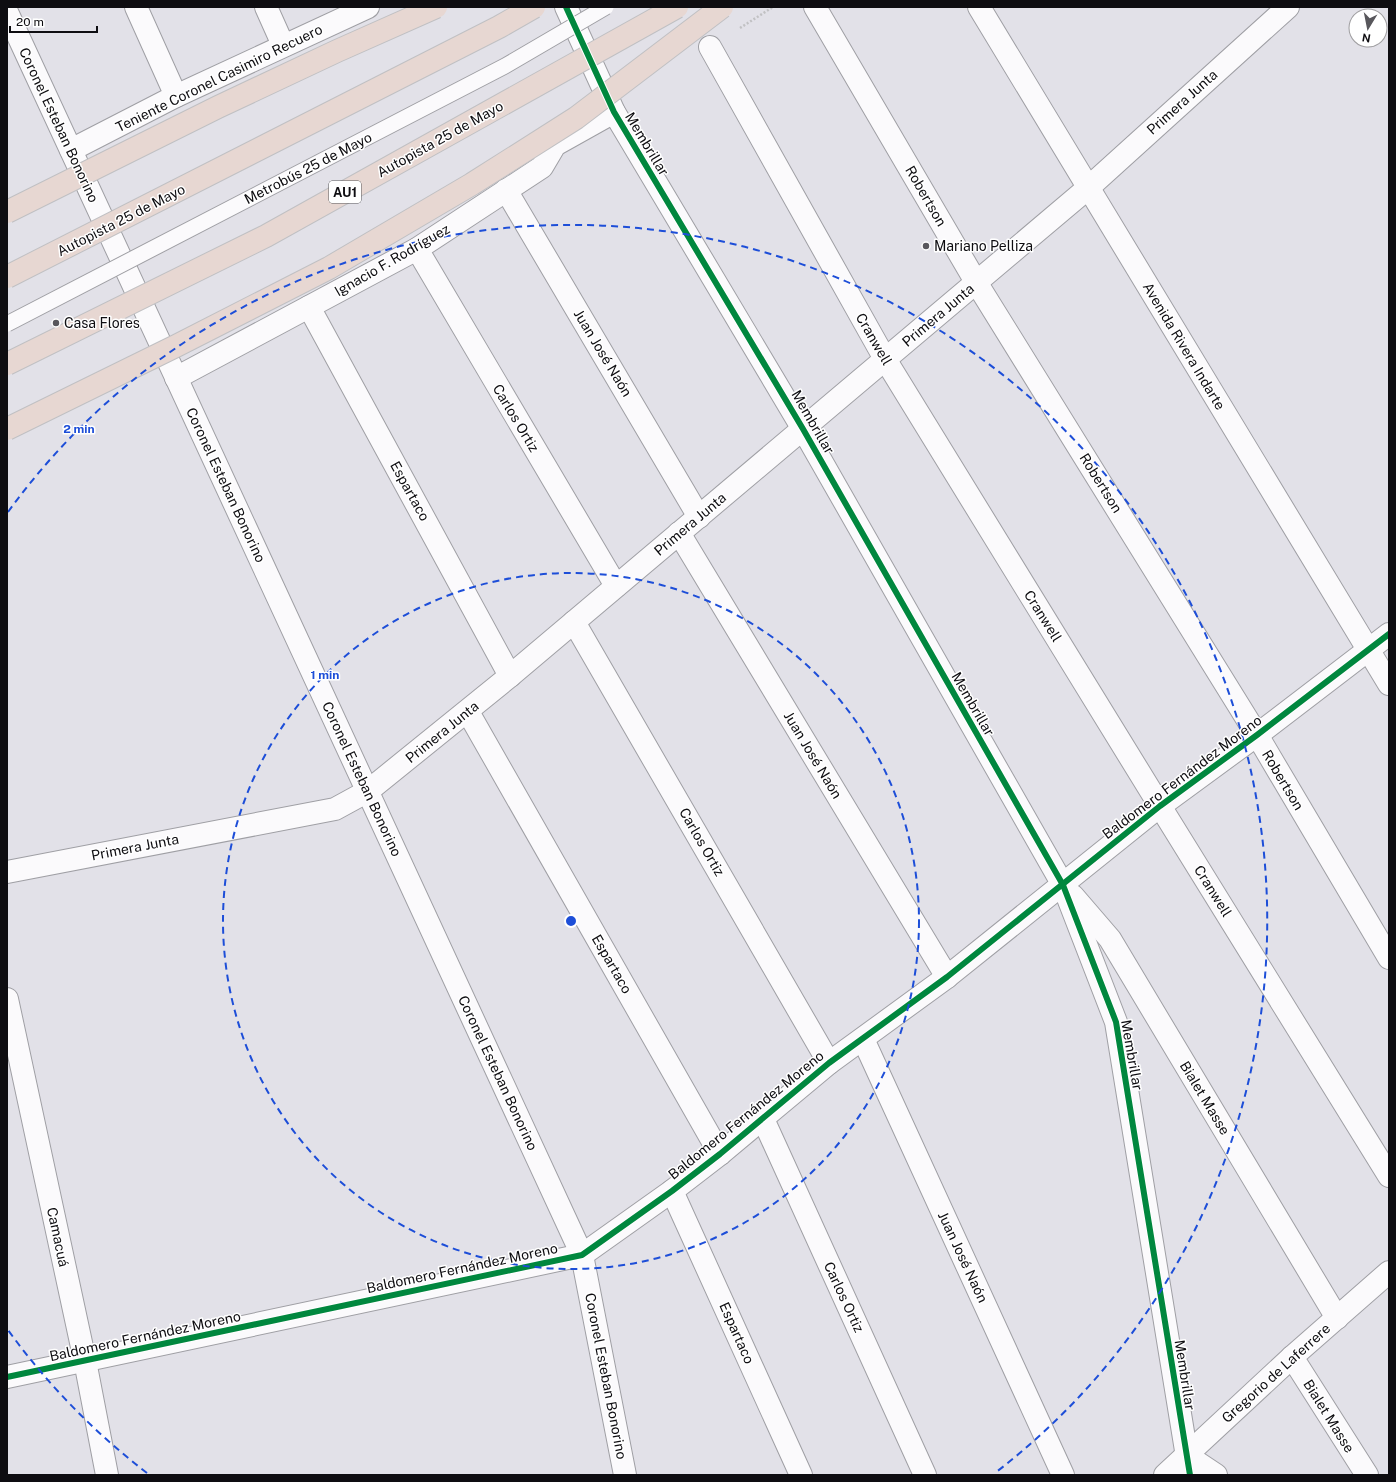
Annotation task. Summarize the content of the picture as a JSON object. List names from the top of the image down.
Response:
{
  "streets": {
    "highway": ["Autopista 25 de Mayo", "AU1"],
    "street": [
      "Teniente Coronel Casimiro Recuero",
      "Primera Junta",
      "Coronel Esteban Bonorino",
      "Membrillar",
      "Robertson",
      "Ignacio F. Rodríguez",
      "Cranwell",
      "Avenida Rivera Indarte",
      "Juan José Naón",
      "Carlos Ortiz",
      "Espartaco",
      "Baldomero Fernández Moreno",
      "Bialet Masse",
      "Camacuá",
      "Gregorio de Laferrere"
    ],
    "lane": ["Metrobús 25 de Mayo"]
  },
  "crossings": [
    ["Teniente Coronel Casimiro Recuero", "Coronel Esteban Bonorino"],
    ["Primera Junta", "Coronel Esteban Bonorino"],
    ["Primera Junta", "Membrillar"],
    ["Primera Junta", "Robertson"],
    ["Primera Junta", "Cranwell"],
    ["Primera Junta", "Avenida Rivera Indarte"],
    ["Primera Junta", "Juan José Naón"],
    ["Primera Junta", "Carlos Ortiz"],
    ["Primera Junta", "Espartaco"],
    ["Coronel Esteban Bonorino", "Ignacio F. Rodríguez"],
    ["Coronel Esteban Bonorino", "Baldomero Fernández Moreno"],
    ["Membrillar", "Ignacio F. Rodríguez"],
    ["Membrillar", "Baldomero Fernández Moreno"],
    ["Membrillar", "Bialet Masse"],
    ["Membrillar", "Gregorio de Laferrere"],
    ["Robertson", "Baldomero Fernández Moreno"],
    ["Ignacio F. Rodríguez", "Juan José Naón"],
    ["Ignacio F. Rodríguez", "Carlos Ortiz"],
    ["Ignacio F. Rodríguez", "Espartaco"],
    ["Cranwell", "Baldomero Fernández Moreno"],
    ["Avenida Rivera Indarte", "Baldomero Fernández Moreno"],
    ["Juan José Naón", "Baldomero Fernández Moreno"],
    ["Carlos Ortiz", "Baldomero Fernández Moreno"],
    ["Espartaco", "Baldomero Fernández Moreno"],
    ["Baldomero Fernández Moreno", "Bialet Masse"],
    ["Baldomero Fernández Moreno", "Camacuá"],
    ["Bialet Masse", "Gregorio de Laferrere"]
  ],
  "places": ["Mariano Pelliza", "Casa Flores"],
  "scale_bar": "20 m",
  "north": "bottom",
  "rings": ["2 min", "1 min"]
}
